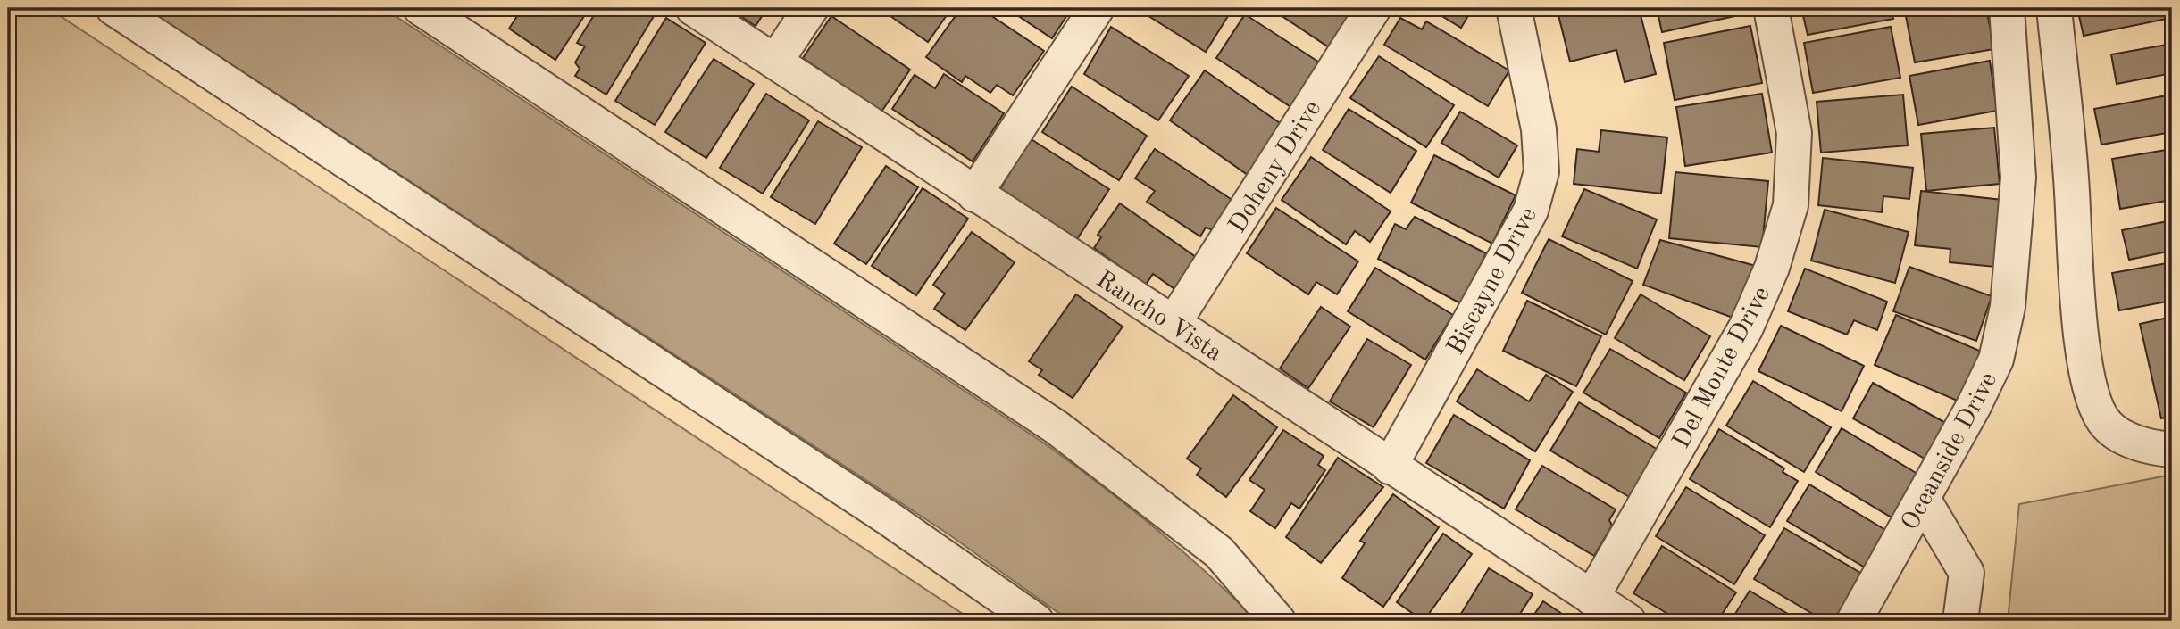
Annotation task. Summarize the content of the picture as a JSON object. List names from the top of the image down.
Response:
{
  "streets": {
    "lane": [
      "Doheny Drive",
      "Biscayne Drive",
      "Rancho Vista",
      "Del Monte Drive",
      "Oceanside Drive"
    ]
  },
  "crossings": [
    ["Doheny Drive", "Rancho Vista"],
    ["Biscayne Drive", "Rancho Vista"],
    ["Rancho Vista", "Del Monte Drive"]
  ]
}
